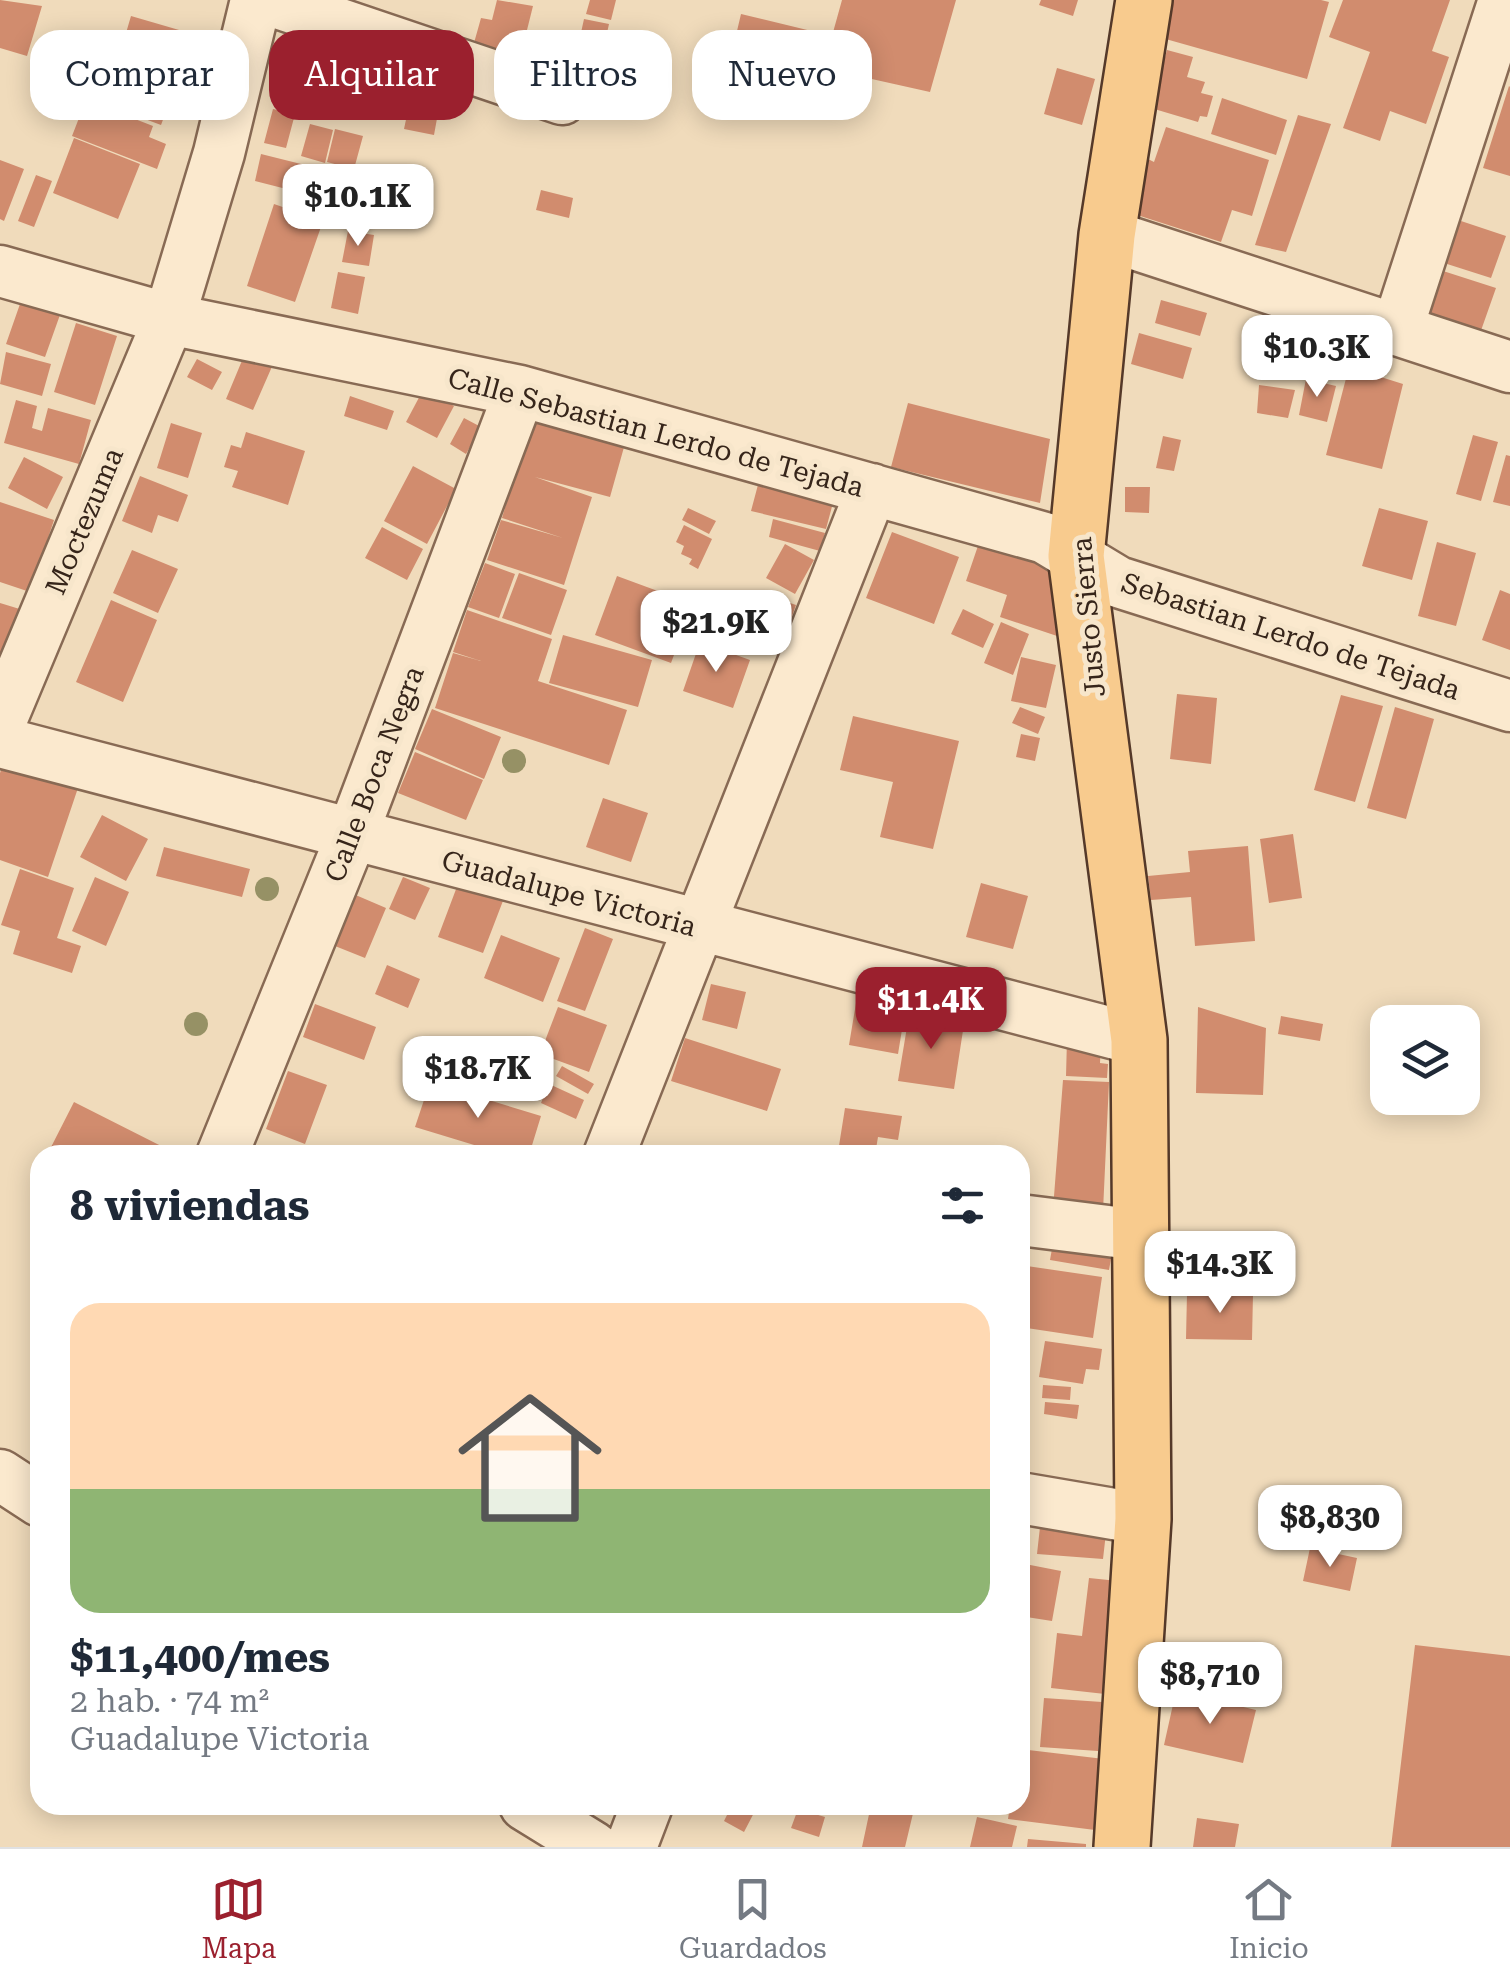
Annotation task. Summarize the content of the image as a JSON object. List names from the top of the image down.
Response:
{
  "streets": {
    "main road": ["Justo Sierra"],
    "street": [
      "Calle Sebastian Lerdo de Tejada",
      "Moctezuma",
      "Sebastian Lerdo de Tejada",
      "Calle Boca Negra",
      "Guadalupe Victoria"
    ]
  },
  "crossings": [
    ["Calle Sebastian Lerdo de Tejada", "Moctezuma"],
    ["Calle Sebastian Lerdo de Tejada", "Justo Sierra"],
    ["Calle Sebastian Lerdo de Tejada", "Sebastian Lerdo de Tejada"],
    ["Calle Sebastian Lerdo de Tejada", "Calle Boca Negra"],
    ["Justo Sierra", "Sebastian Lerdo de Tejada"],
    ["Justo Sierra", "Guadalupe Victoria"],
    ["Calle Boca Negra", "Guadalupe Victoria"]
  ],
  "page": {
    "chip": [
      "Comprar",
      "Alquilar",
      "Filtros",
      "Nuevo"
    ],
    "price": [
      "$10.1K",
      "$10.3K",
      "$21.9K",
      "$11.4K",
      "$18.7K",
      "$14.3K",
      "$8,830",
      "$8,710"
    ],
    "heading": "8 viviendas",
    "list": [
      {
        "name": "$11,400/mes",
        "note": "2 hab. · 74 m² · Guadalupe Victoria"
      }
    ],
    "tabs": ["Mapa", "Guardados", "Inicio"]
  }
}
